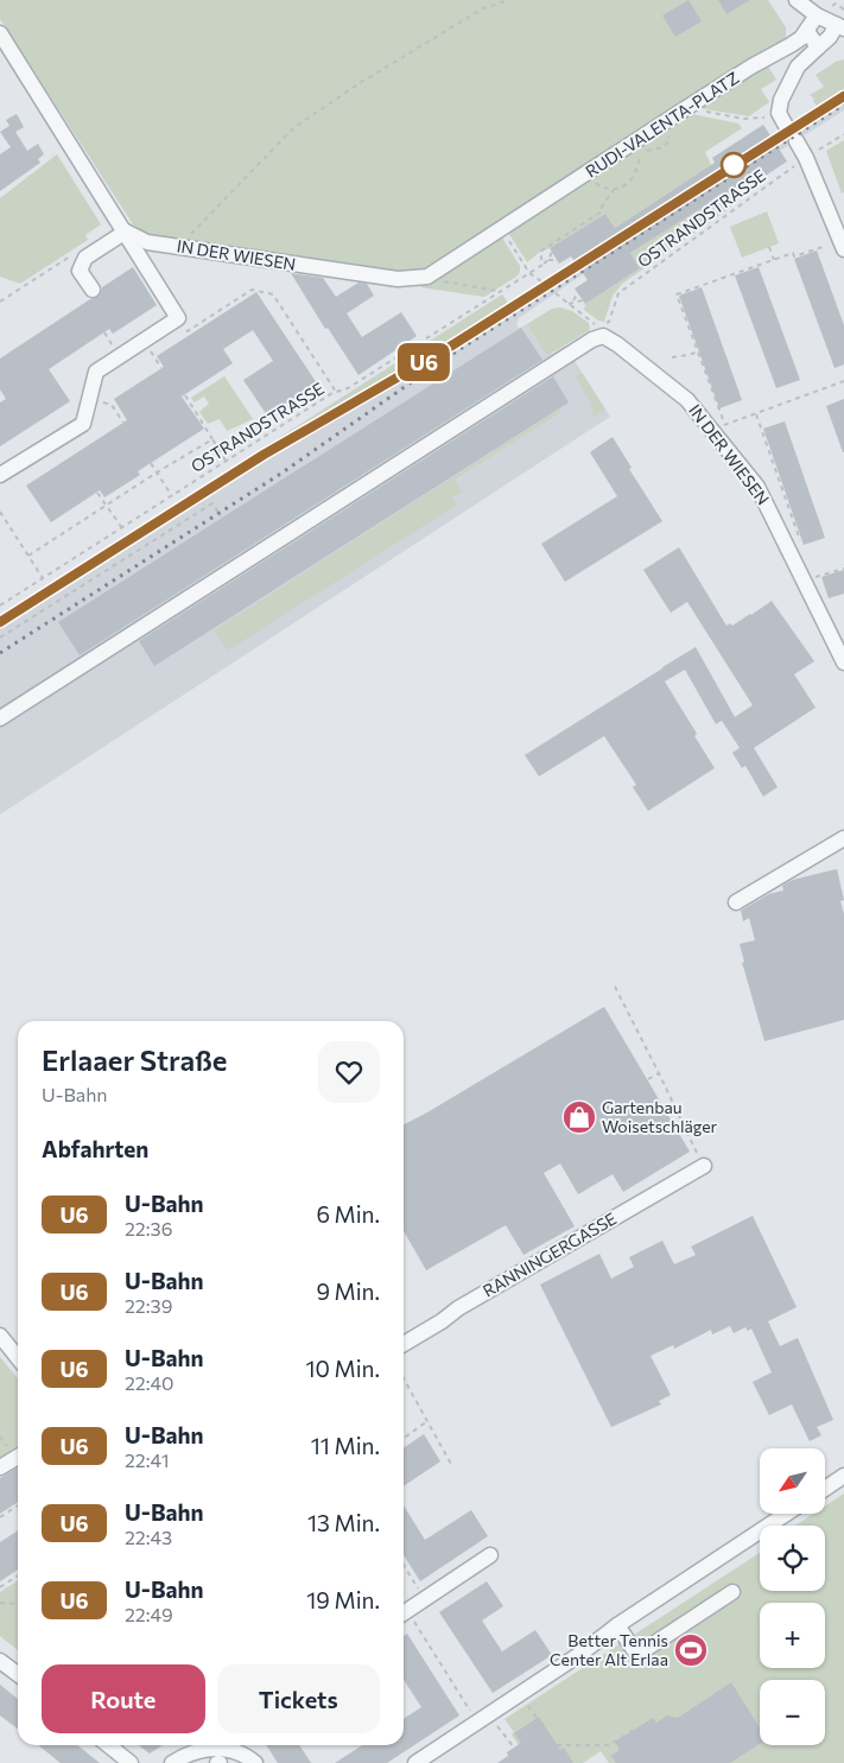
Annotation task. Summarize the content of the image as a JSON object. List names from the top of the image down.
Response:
{
  "streets": {
    "street": ["RUDI-VALENTA-PLATZ", "IN DER WIESEN", "RANNINGERGASSE"],
    "path": ["OSTRANDSTRASSE"]
  },
  "crossings": [
    ["RUDI-VALENTA-PLATZ", "IN DER WIESEN"],
    ["OSTRANDSTRASSE", "IN DER WIESEN"]
  ],
  "places": {
    "shop": ["Gartenbau Woisetschläger"],
    "sports": ["Better Tennis Center Alt Erlaa"]
  },
  "lines": ["metro line U6"],
  "north": "bottom left",
  "page": {
    "on_map": "U6",
    "heading": [
      ["Erlaaer Straße", "U-Bahn"],
      "Abfahrten"
    ],
    "list": [
      {
        "mark": "U6",
        "name": "U-Bahn",
        "note": "22:36",
        "value": "6 Min."
      },
      {
        "mark": "U6",
        "name": "U-Bahn",
        "note": "22:39",
        "value": "9 Min."
      },
      {
        "mark": "U6",
        "name": "U-Bahn",
        "note": "22:40",
        "value": "10 Min."
      },
      {
        "mark": "U6",
        "name": "U-Bahn",
        "note": "22:41",
        "value": "11 Min."
      },
      {
        "mark": "U6",
        "name": "U-Bahn",
        "note": "22:43",
        "value": "13 Min."
      },
      {
        "mark": "U6",
        "name": "U-Bahn",
        "note": "22:49",
        "value": "19 Min."
      }
    ],
    "map_buttons": ["+", "−"],
    "buttons": ["Route", "Tickets"]
  }
}
